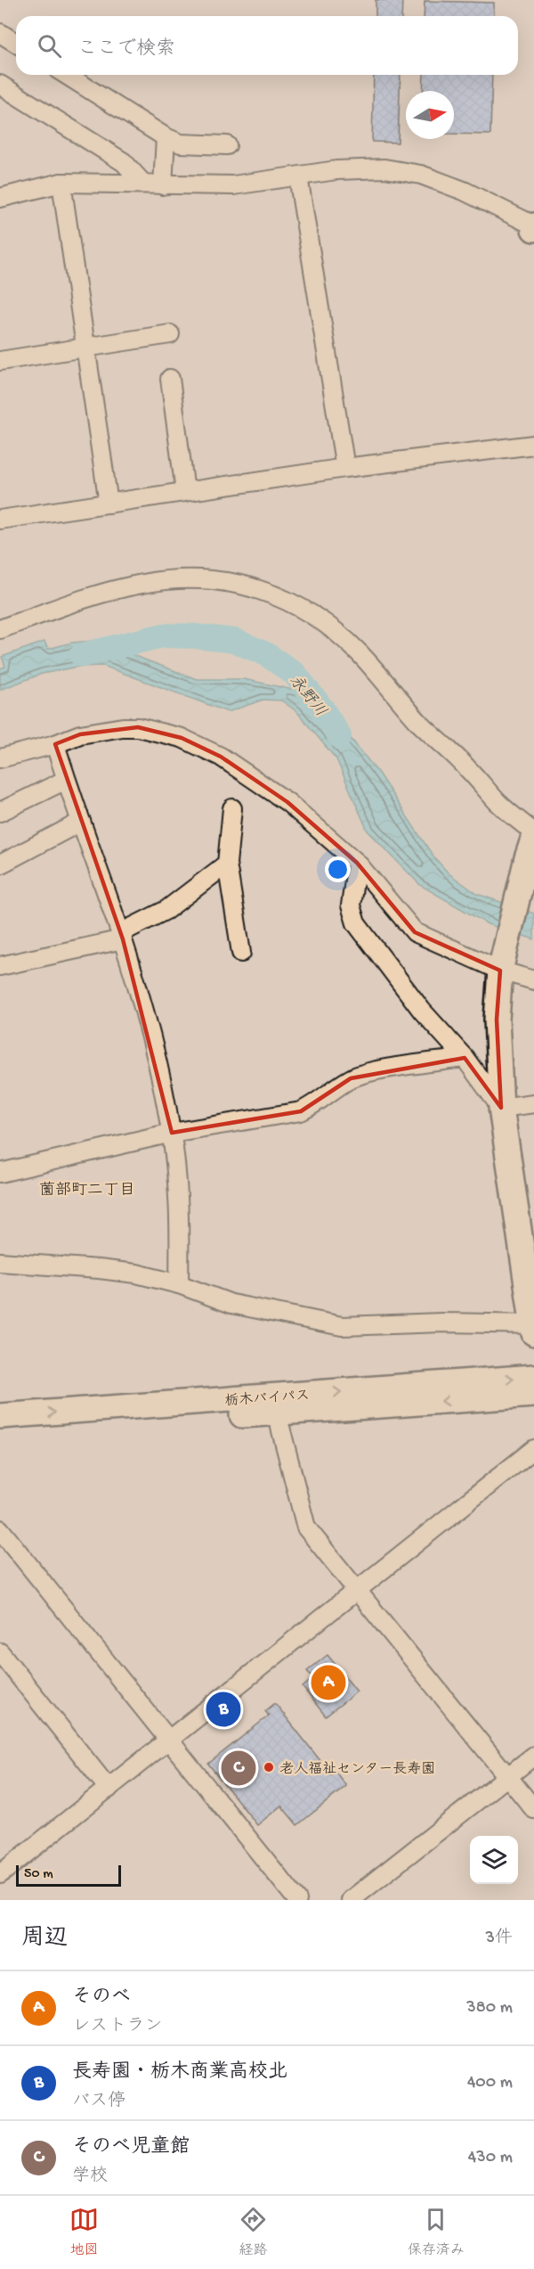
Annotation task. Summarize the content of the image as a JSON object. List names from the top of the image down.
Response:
{
  "streets": {
    "main road": ["栃木バイパス"]
  },
  "districts": ["薗部町二丁目"],
  "water": ["永野川"],
  "places": ["老人福祉センター長寿園"],
  "scale_bar": "50 m",
  "north": "right",
  "page": {
    "search": "ここで検索",
    "pins": ["A", "B", "C"],
    "scale": "50 m",
    "heading": ["周辺", "3件"],
    "list": [
      {
        "mark": "A",
        "name": "そのべ",
        "note": "レストラン",
        "value": "380 m"
      },
      {
        "mark": "B",
        "name": "長寿園・栃木商業高校北",
        "note": "バス停",
        "value": "400 m"
      },
      {
        "mark": "C",
        "name": "そのべ児童館",
        "note": "学校",
        "value": "430 m"
      }
    ],
    "nav": ["地図", "経路", "保存済み"]
  }
}
